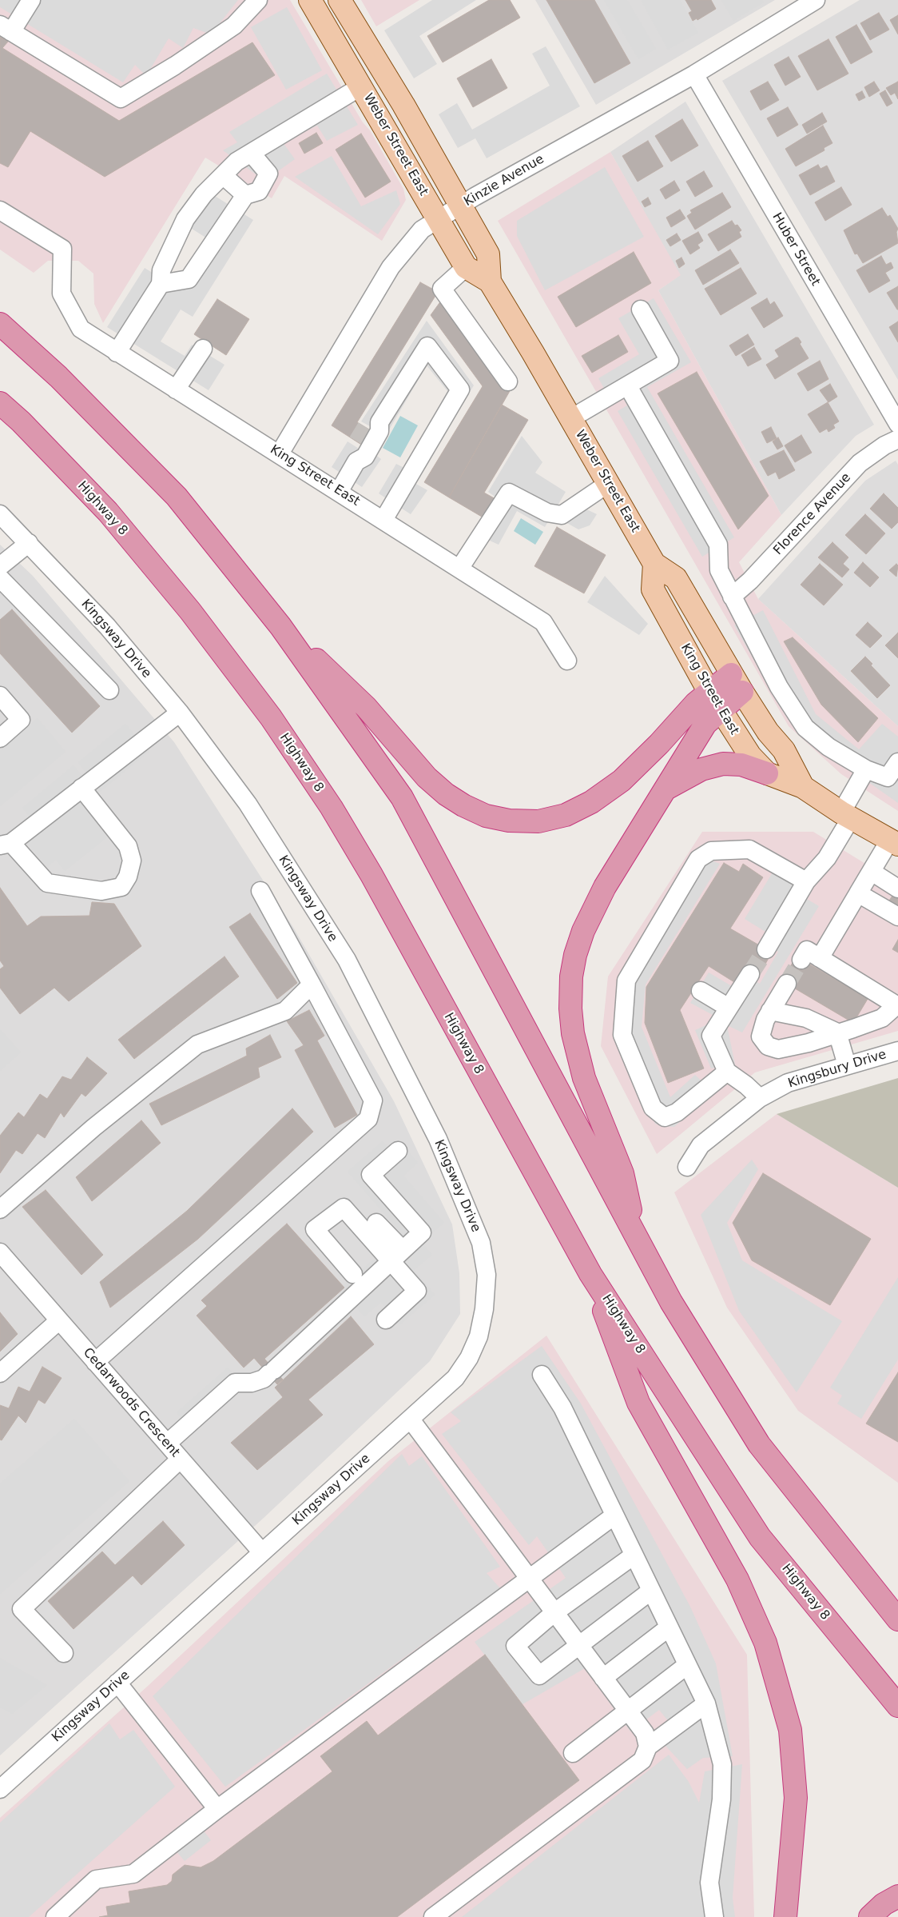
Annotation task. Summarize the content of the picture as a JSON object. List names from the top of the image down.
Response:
{
  "streets": {
    "highway": ["Highway 8"],
    "main road": ["Weber Street East", "King Street East"],
    "street": [
      "Kinzie Avenue",
      "Huber Street",
      "Florence Avenue",
      "Kingsway Drive",
      "Kingsbury Drive",
      "Cedarwoods Crescent"
    ]
  },
  "crossings": [
    ["Weber Street East", "Kinzie Avenue"],
    ["Weber Street East", "King Street East"],
    ["Kinzie Avenue", "Huber Street"],
    ["Kinzie Avenue", "King Street East"],
    ["Kingsway Drive", "Cedarwoods Crescent"]
  ]
}
